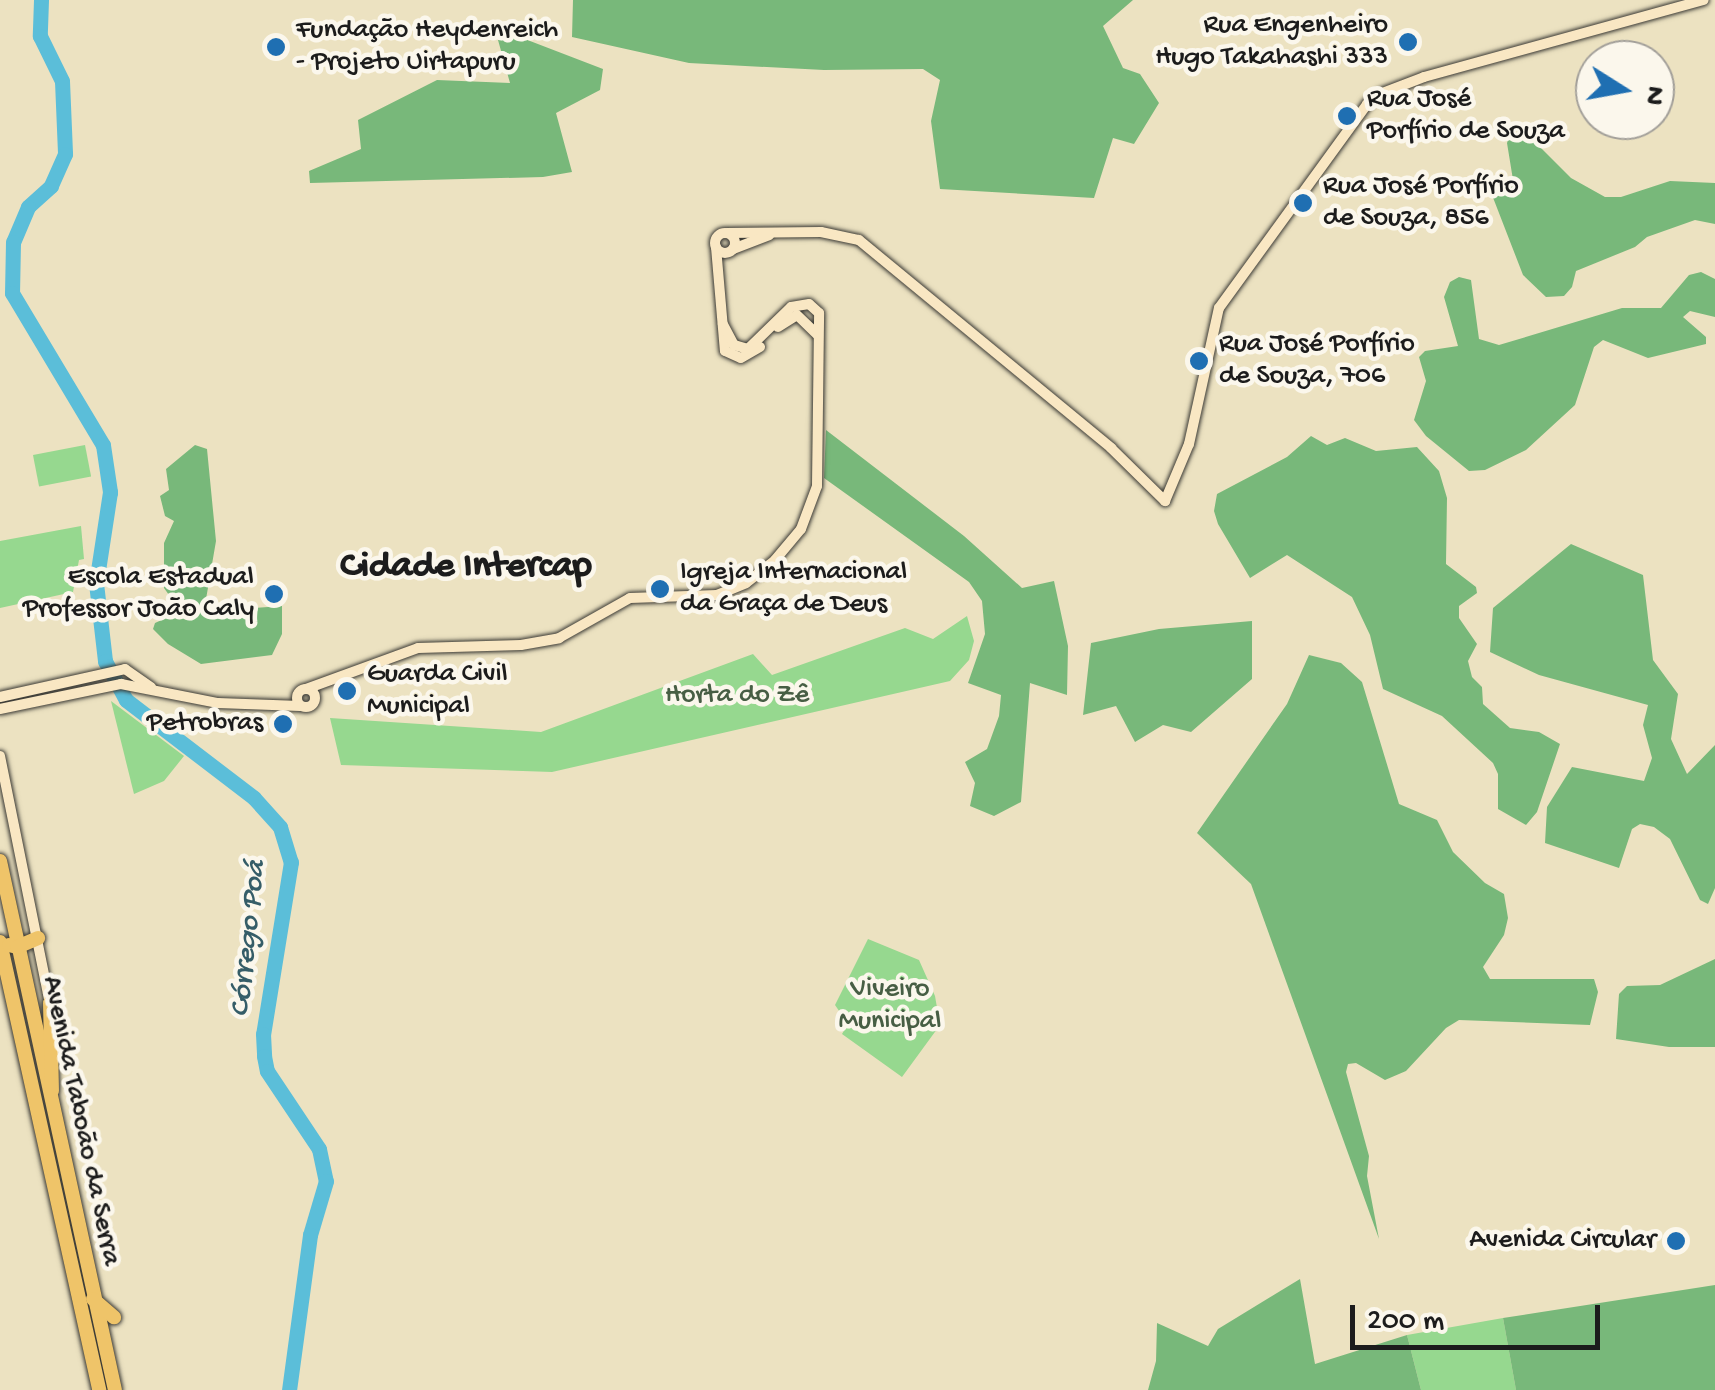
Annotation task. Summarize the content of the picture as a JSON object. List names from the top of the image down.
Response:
{
  "streets": {
    "highway": ["Avenida Taboão da Serra"]
  },
  "districts": ["Cidade Intercap"],
  "water": ["Córrego Poá"],
  "parks": ["Horta do Zê", "Viveiro Municipal"],
  "places": [
    "Rua Engenheiro Hugo Takahashi 333",
    "Fundação Heydenreich - Projeto Uirtapuru",
    "Rua José Porfírio de Souza",
    "Rua José Porfírio de Souza, 856",
    "Rua José Porfírio de Souza, 706",
    "Igreja Internacional da Graça de Deus",
    "Escola Estadual Professor João Caly",
    "Guarda Civil Municipal",
    "Petrobras",
    "Avenida Circular"
  ],
  "scale_bar": "200 m",
  "north": "right"
}
